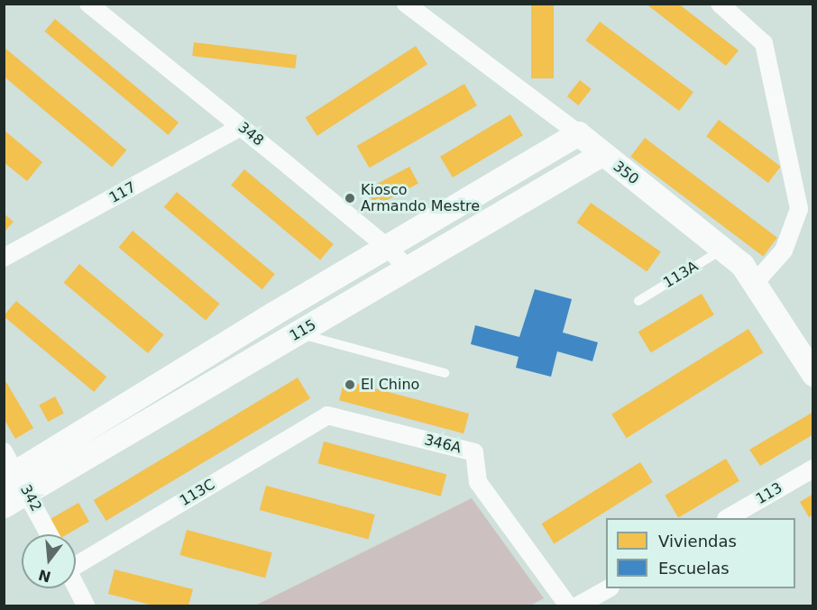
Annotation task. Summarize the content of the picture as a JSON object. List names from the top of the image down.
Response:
{
  "streets": {
    "street": [
      "348",
      "350",
      "117",
      "115",
      "346A",
      "113C",
      "113",
      "342"
    ],
    "lane": ["113A"]
  },
  "crossings": [
    ["348", "117"],
    ["348", "115"],
    ["350", "113A"],
    ["350", "115"],
    ["115", "342"],
    ["346A", "113C"]
  ],
  "places": ["Kiosco Armando Mestre", "El Chino"],
  "legend": ["Viviendas", "Escuelas"],
  "north": "bottom"
}
